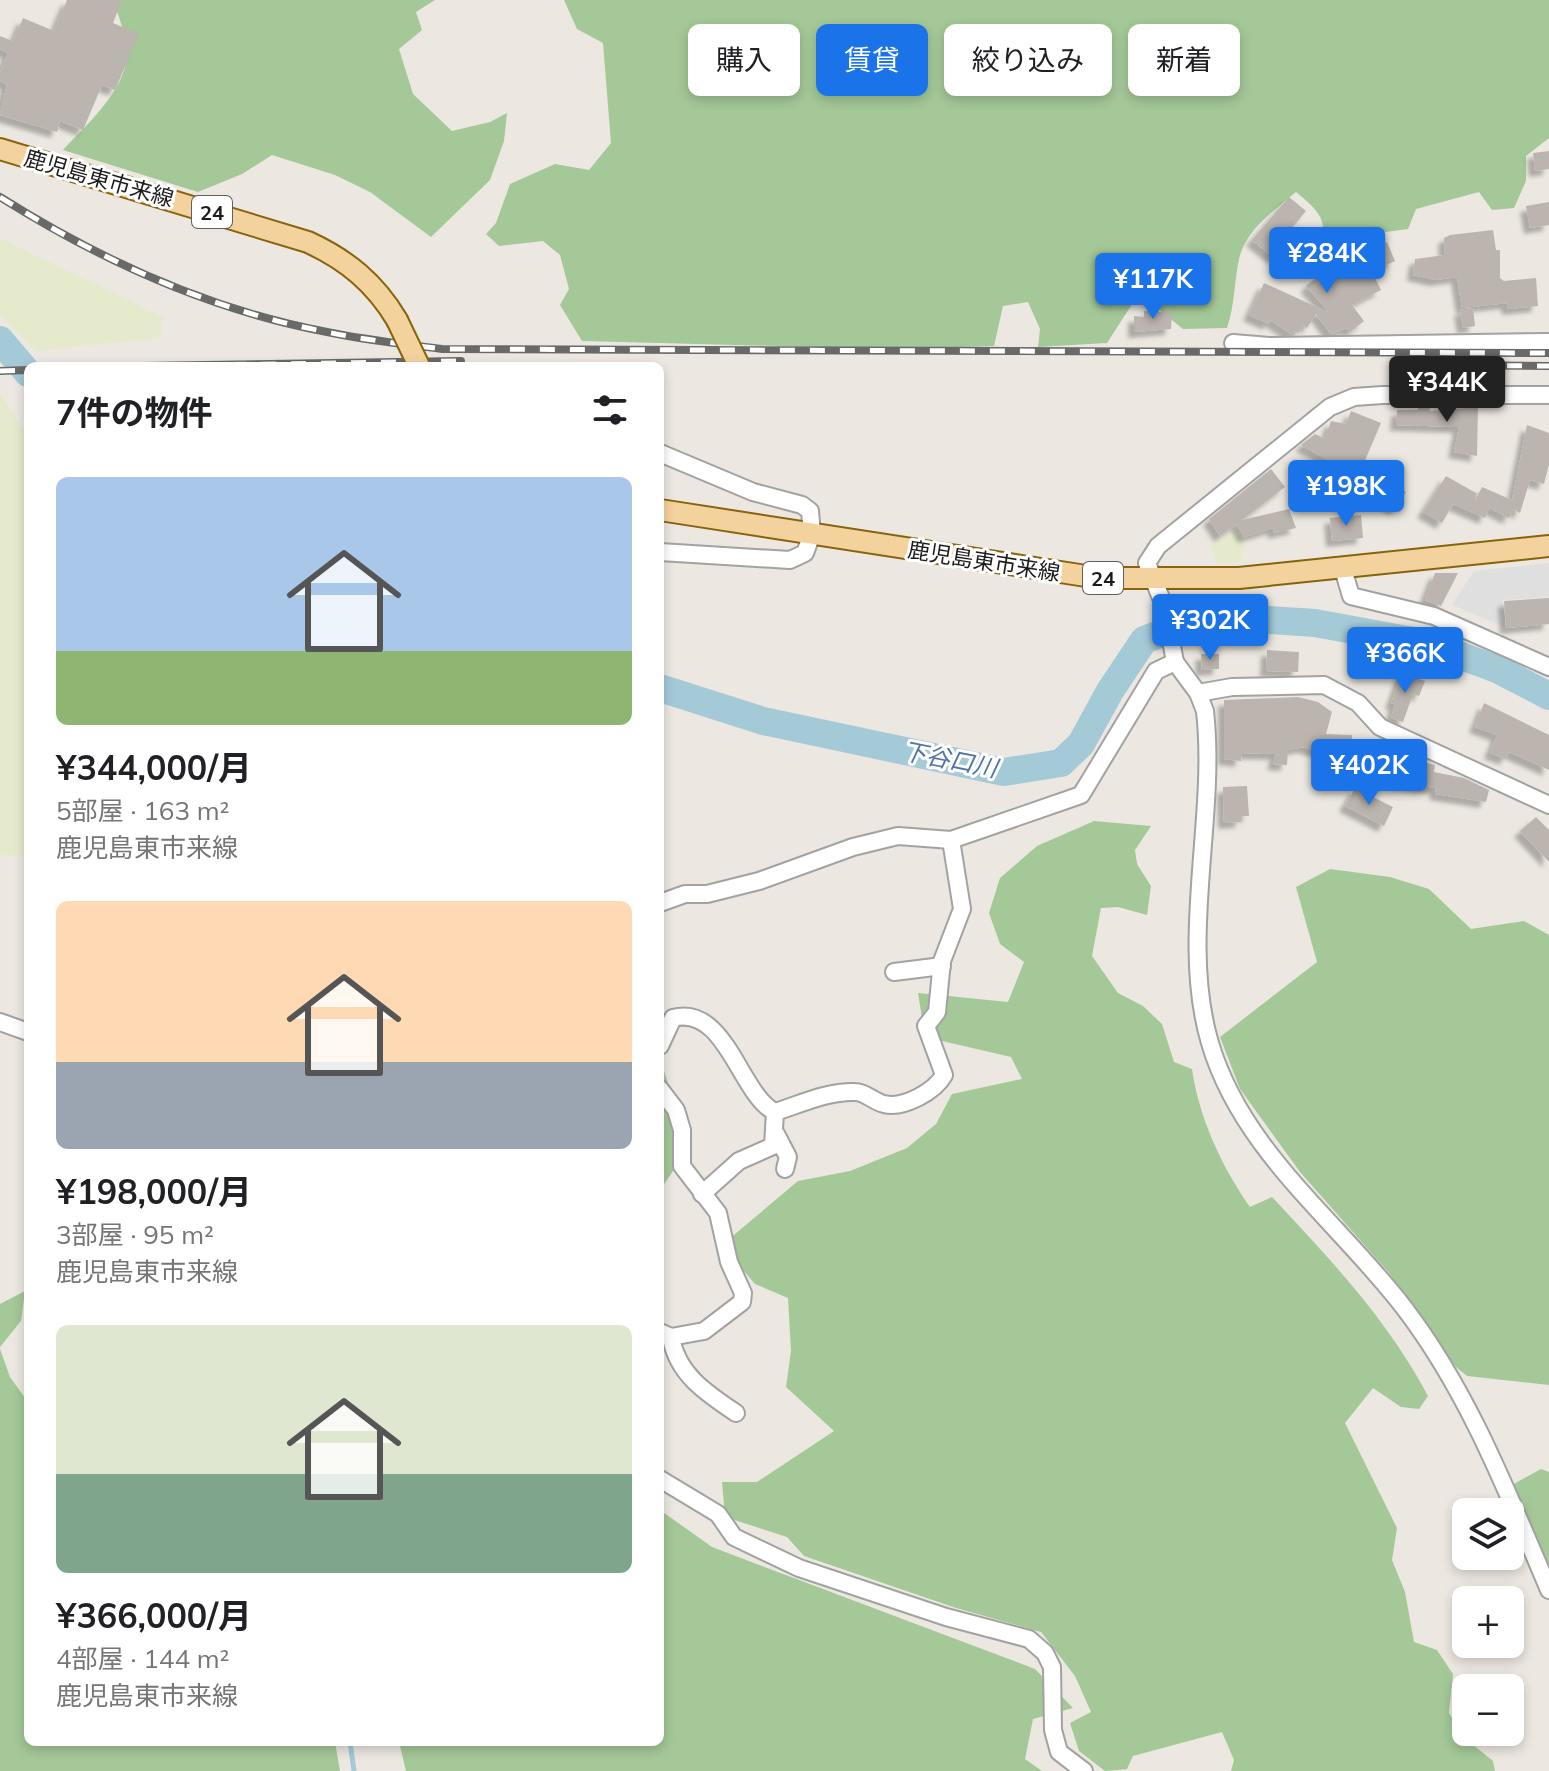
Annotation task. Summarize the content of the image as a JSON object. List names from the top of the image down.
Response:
{
  "streets": {
    "main road": ["鹿児島東市来線", "24"]
  },
  "water": ["下谷口川"],
  "page": {
    "chip": [
      "購入",
      "賃貸",
      "絞り込み",
      "新着"
    ],
    "price": [
      "¥284K",
      "¥117K",
      "¥344K",
      "¥198K",
      "¥302K",
      "¥366K",
      "¥402K"
    ],
    "heading": "7件の物件",
    "list": [
      {
        "name": "¥344,000/月",
        "note": "5部屋 · 163 m² · 鹿児島東市来線"
      },
      {
        "name": "¥198,000/月",
        "note": "3部屋 · 95 m² · 鹿児島東市来線"
      },
      {
        "name": "¥366,000/月",
        "note": "4部屋 · 144 m² · 鹿児島東市来線"
      }
    ],
    "map_buttons": ["+", "−"]
  }
}
